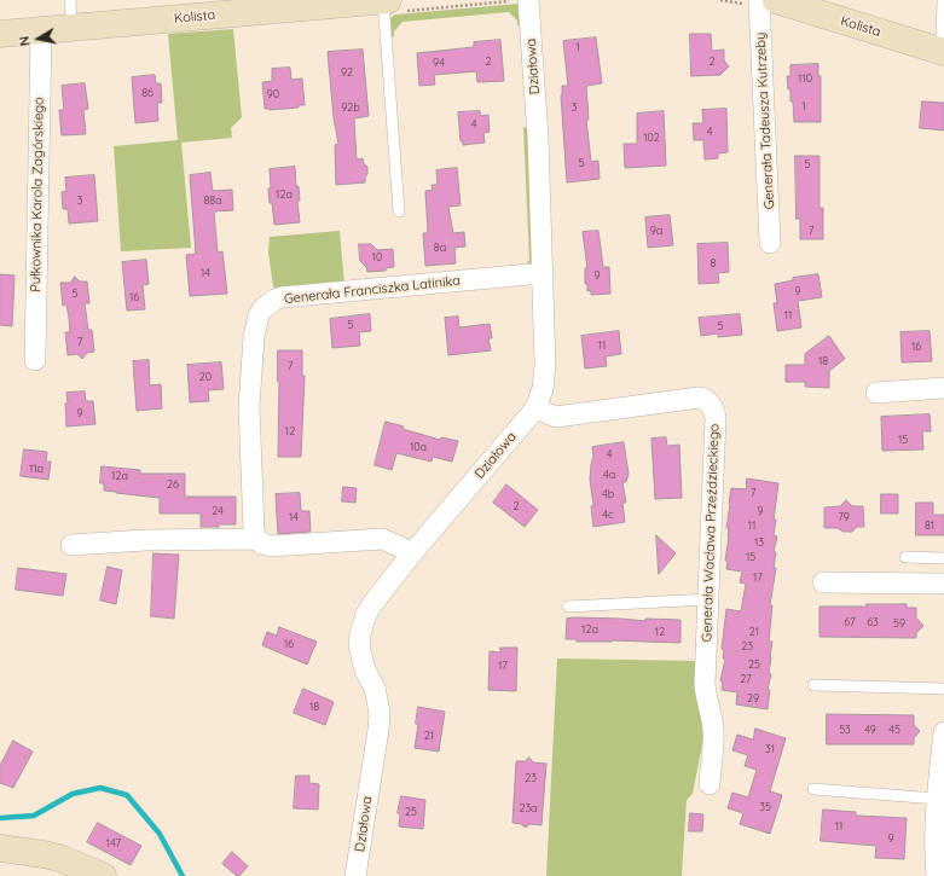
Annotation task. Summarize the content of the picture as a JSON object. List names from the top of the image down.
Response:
{
  "streets": {
    "street": [
      "Kolista",
      "Działowa",
      "Generała Tadeusza Kutrzeby",
      "Pułkownika Karola Zagórskiego",
      "Generała Franciszka Latinika",
      "Generała Wacława Przeździeckiego"
    ]
  },
  "crossings": [
    ["Kolista", "Pułkownika Karola Zagórskiego"],
    ["Działowa", "Generała Franciszka Latinika"],
    ["Działowa", "Generała Wacława Przeździeckiego"]
  ],
  "house_numbers": [
    "1",
    "2",
    "2",
    "94",
    "92",
    "110",
    "86",
    "90",
    "1",
    "92b",
    "3",
    "4",
    "4",
    "102",
    "5",
    "5",
    "12a",
    "3",
    "88a",
    "9a",
    "7",
    "8a",
    "10",
    "8",
    "14",
    "9",
    "9",
    "5",
    "16",
    "11",
    "5",
    "5",
    "7",
    "11",
    "16",
    "18",
    "7",
    "20",
    "9",
    "12",
    "15",
    "10a",
    "4",
    "11a",
    "4a",
    "12a",
    "26",
    "7",
    "4b",
    "2",
    "24",
    "9",
    "4c",
    "14",
    "79",
    "11",
    "81",
    "13",
    "15",
    "17",
    "67",
    "63",
    "59",
    "12a",
    "12",
    "21",
    "16",
    "23",
    "25",
    "17",
    "27",
    "29",
    "18",
    "53",
    "49",
    "45",
    "21",
    "31",
    "23",
    "35",
    "23a",
    "25",
    "11",
    "9",
    "147"
  ],
  "north": "left"
}
